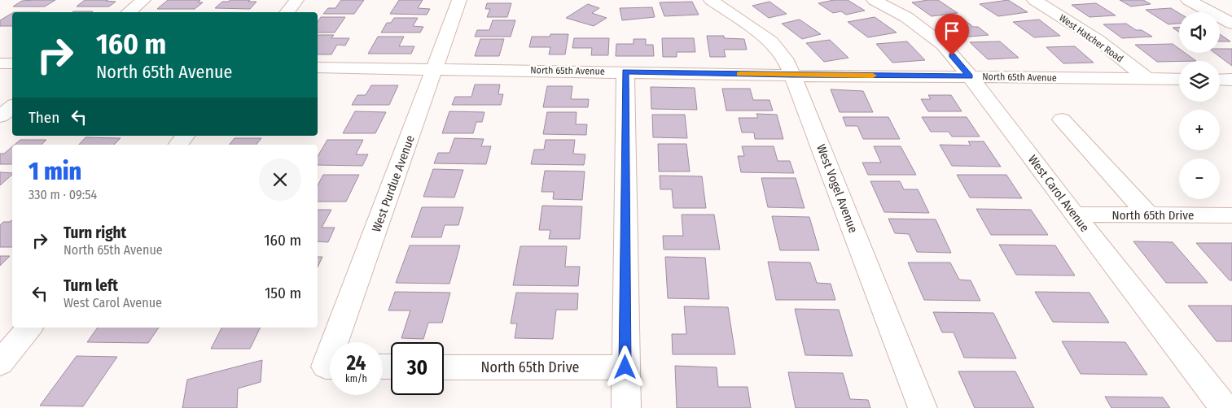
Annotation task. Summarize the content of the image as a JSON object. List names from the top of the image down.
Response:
{
  "streets": {
    "street": [
      "West Hatcher Road",
      "North 65th Avenue",
      "West Purdue Avenue",
      "West Vogel Avenue",
      "West Carol Avenue",
      "North 65th Drive"
    ]
  },
  "crossings": [
    ["West Hatcher Road", "North 65th Avenue"],
    ["North 65th Avenue", "West Purdue Avenue"],
    ["North 65th Avenue", "West Vogel Avenue"],
    ["North 65th Avenue", "West Carol Avenue"],
    ["West Carol Avenue", "North 65th Drive"]
  ],
  "page": {
    "map_buttons": ["+", "−"],
    "turn": ["160 m", "North 65th Avenue"],
    "then": "Then",
    "heading": ["1 min", "330 m · 09:54"],
    "list": [
      {
        "name": "Turn right",
        "note": "North 65th Avenue",
        "value": "160 m"
      },
      {
        "name": "Turn left",
        "note": "West Carol Avenue",
        "value": "150 m"
      }
    ],
    "speed": "24 km/h",
    "limit": "30"
  }
}
